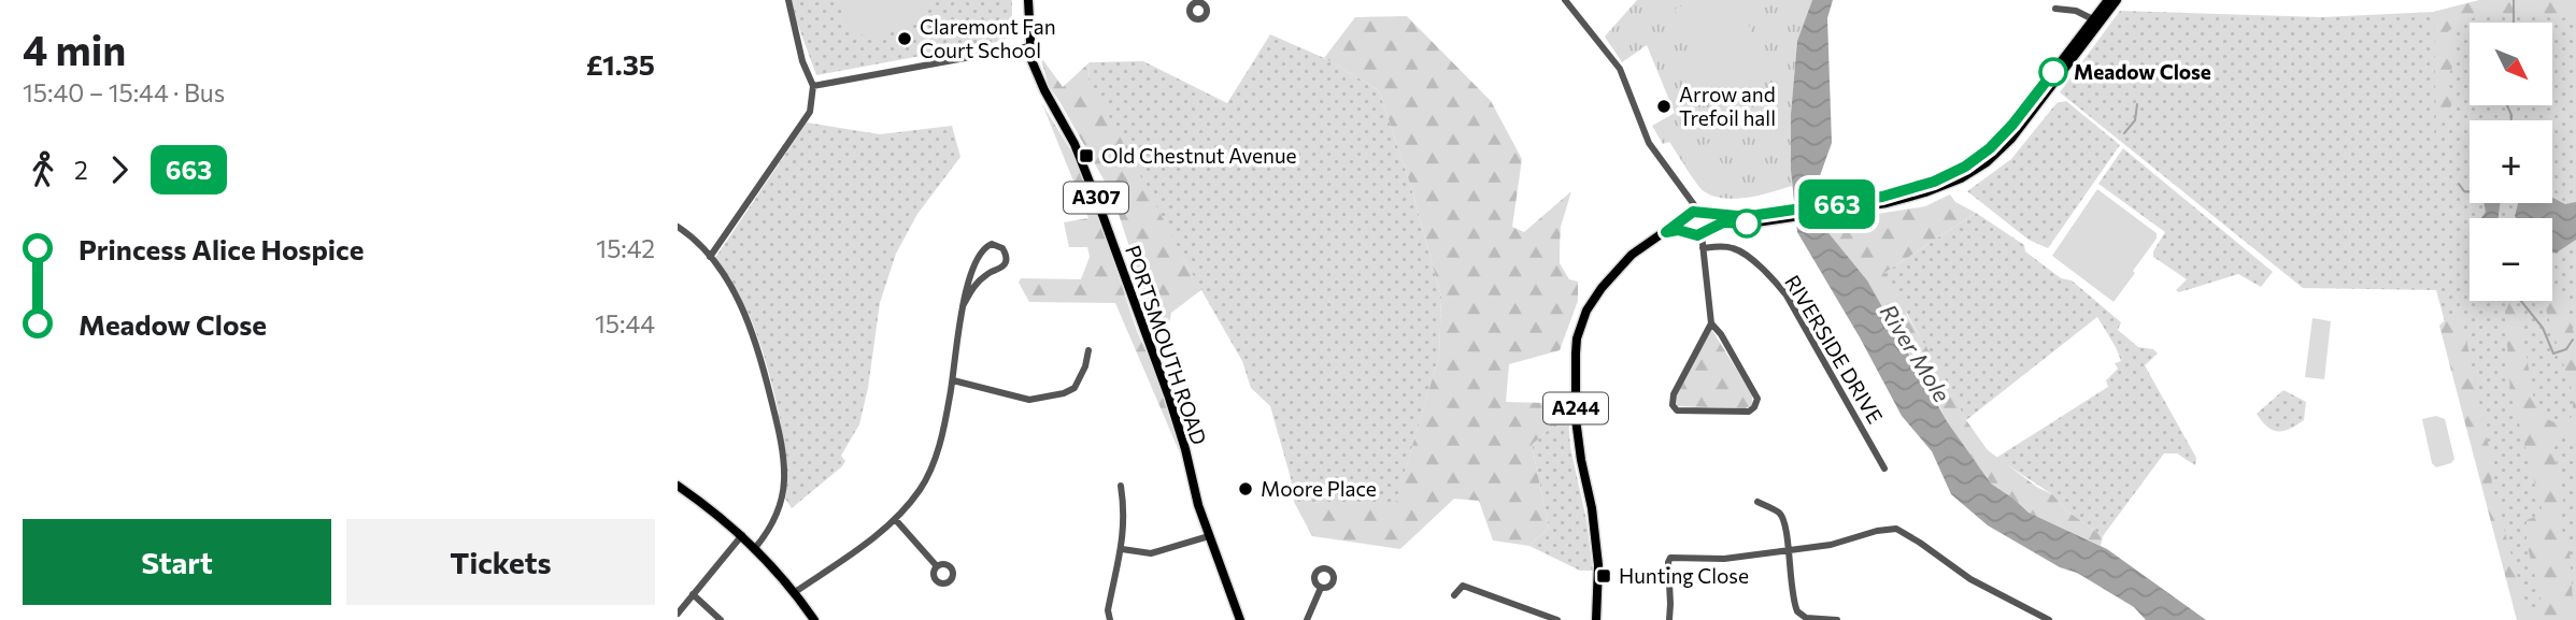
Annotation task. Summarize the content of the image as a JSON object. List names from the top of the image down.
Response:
{
  "streets": {
    "main road": ["A307", "PORTSMOUTH ROAD", "A244"],
    "street": ["RIVERSIDE DRIVE"]
  },
  "water": ["River Mole"],
  "places": {
    "other": [
      "Claremont Fan Court School",
      "Meadow Close",
      "Arrow and Trefoil hall",
      "Moore Place"
    ],
    "transit": ["Old Chestnut Avenue", "Hunting Close"]
  },
  "lines": ["bus line 663"],
  "north": "bottom right",
  "page": {
    "heading": ["4 min", "15:40 – 15:44 · Bus", "£1.35"],
    "on_map": "663",
    "map_buttons": ["+", "−"],
    "legs": ["2", "663"],
    "list": [
      {
        "name": "Princess Alice Hospice",
        "value": "15:42"
      },
      {
        "name": "Meadow Close",
        "value": "15:44"
      }
    ],
    "buttons": ["Start", "Tickets"]
  }
}
